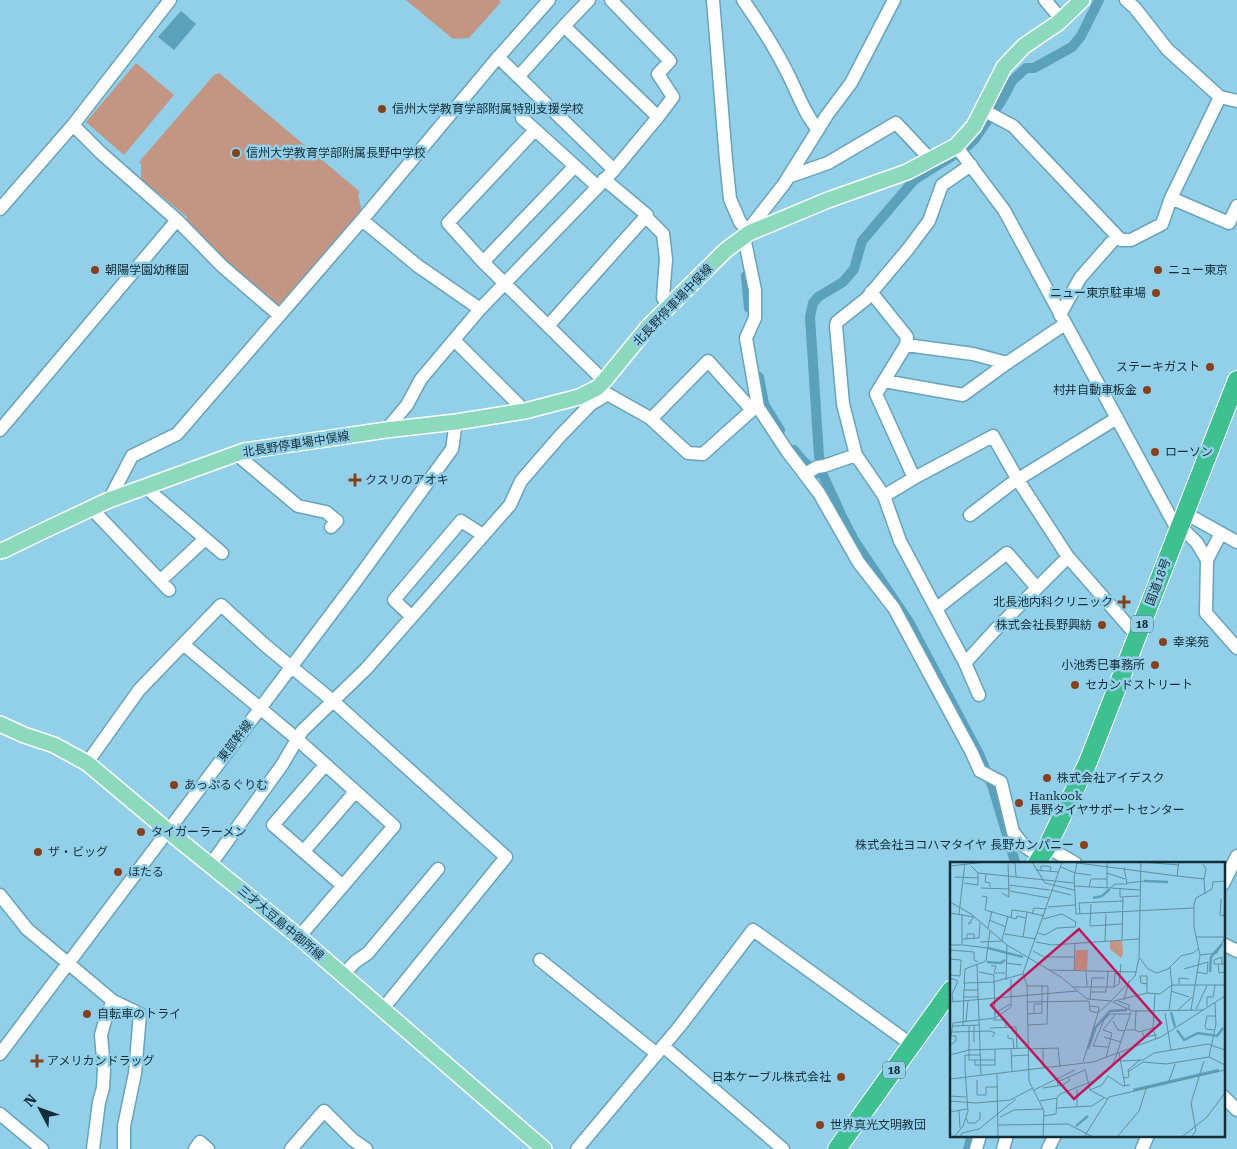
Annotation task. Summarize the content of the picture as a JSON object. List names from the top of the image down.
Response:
{
  "streets": {
    "highway": ["国道18号", "18"],
    "main road": ["北長野停車場中俣線", "三才大豆島中御所線"],
    "street": ["東部幹線"]
  },
  "crossings": [
    ["北長野停車場中俣線", "東部幹線"],
    ["東部幹線", "三才大豆島中御所線"]
  ],
  "places": {
    "other": [
      "信州大学教育学部附属特別支援学校",
      "信州大学教育学部附属長野中学校",
      "朝陽学園幼稚園",
      "ニュー東京",
      "ニュー東京駐車場",
      "ステーキガスト",
      "村井自動車板金",
      "ローソン",
      "株式会社長野興紡",
      "幸楽苑",
      "小池秀巳事務所",
      "セカンドストリート",
      "株式会社アイデスク",
      "あっぷるぐりむ",
      "Hankook 長野タイヤサポートセンター",
      "タイガーラーメン",
      "株式会社ヨコハマタイヤ 長野カンパニー",
      "ザ・ビッグ",
      "ほたる",
      "自転車のトライ",
      "日本ケーブル株式会社",
      "世界真光文明教団"
    ],
    "health": ["クスリのアオキ", "北長池内科クリニック", "アメリカンドラッグ"]
  },
  "north": "top left"
}
